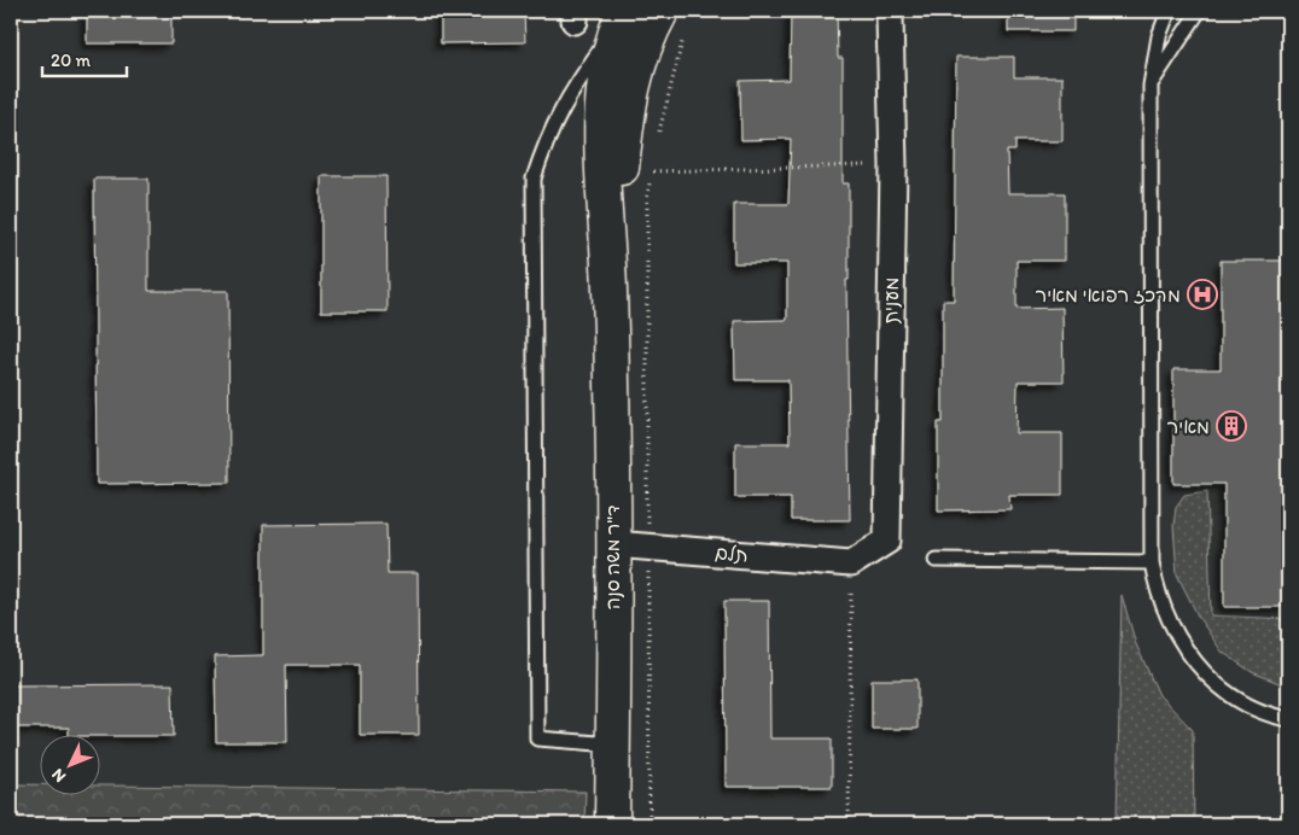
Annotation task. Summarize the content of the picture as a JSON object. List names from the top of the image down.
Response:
{
  "streets": {
    "street": ["מענית", "תלם", "ד\"ר משה סנה"]
  },
  "crossings": [
    ["מענית", "תלם"],
    ["תלם", "ד\"ר משה סנה"]
  ],
  "places": {
    "hospital": ["מרכז רפואי מאיר"],
    "building": ["מאיר"]
  },
  "scale_bar": "20 m",
  "north": "bottom left"
}
